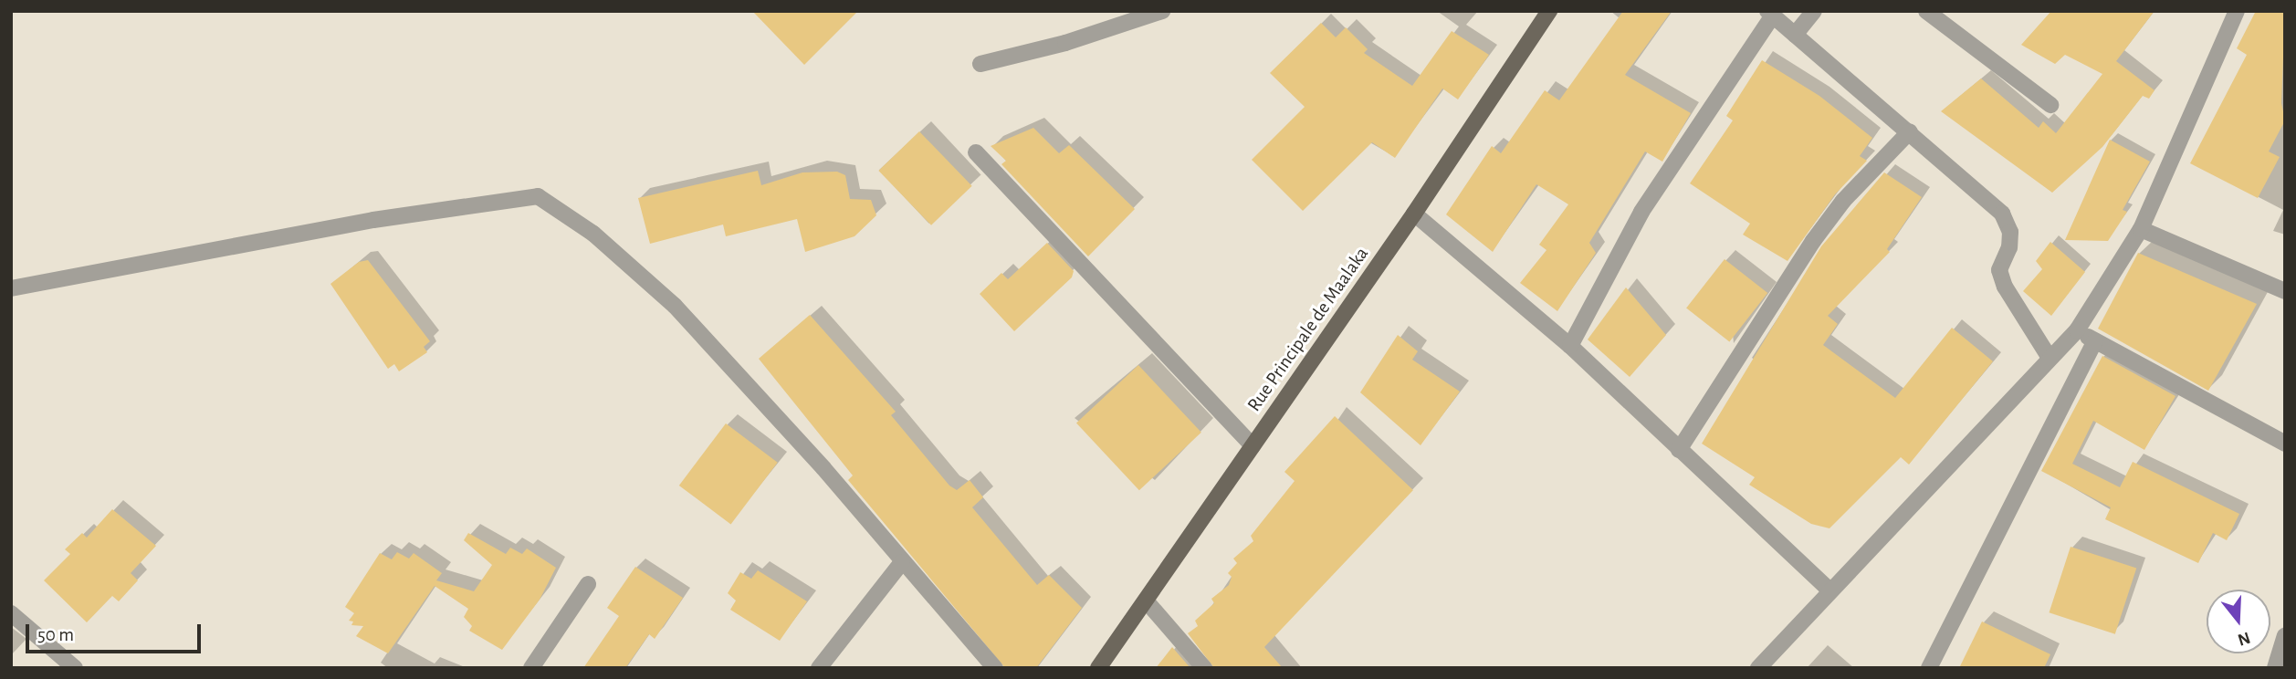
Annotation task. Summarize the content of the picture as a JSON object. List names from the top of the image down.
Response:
{
  "streets": {
    "main road": ["Rue Principale de Maalaka"]
  },
  "scale_bar": "50 m",
  "north": "bottom"
}
